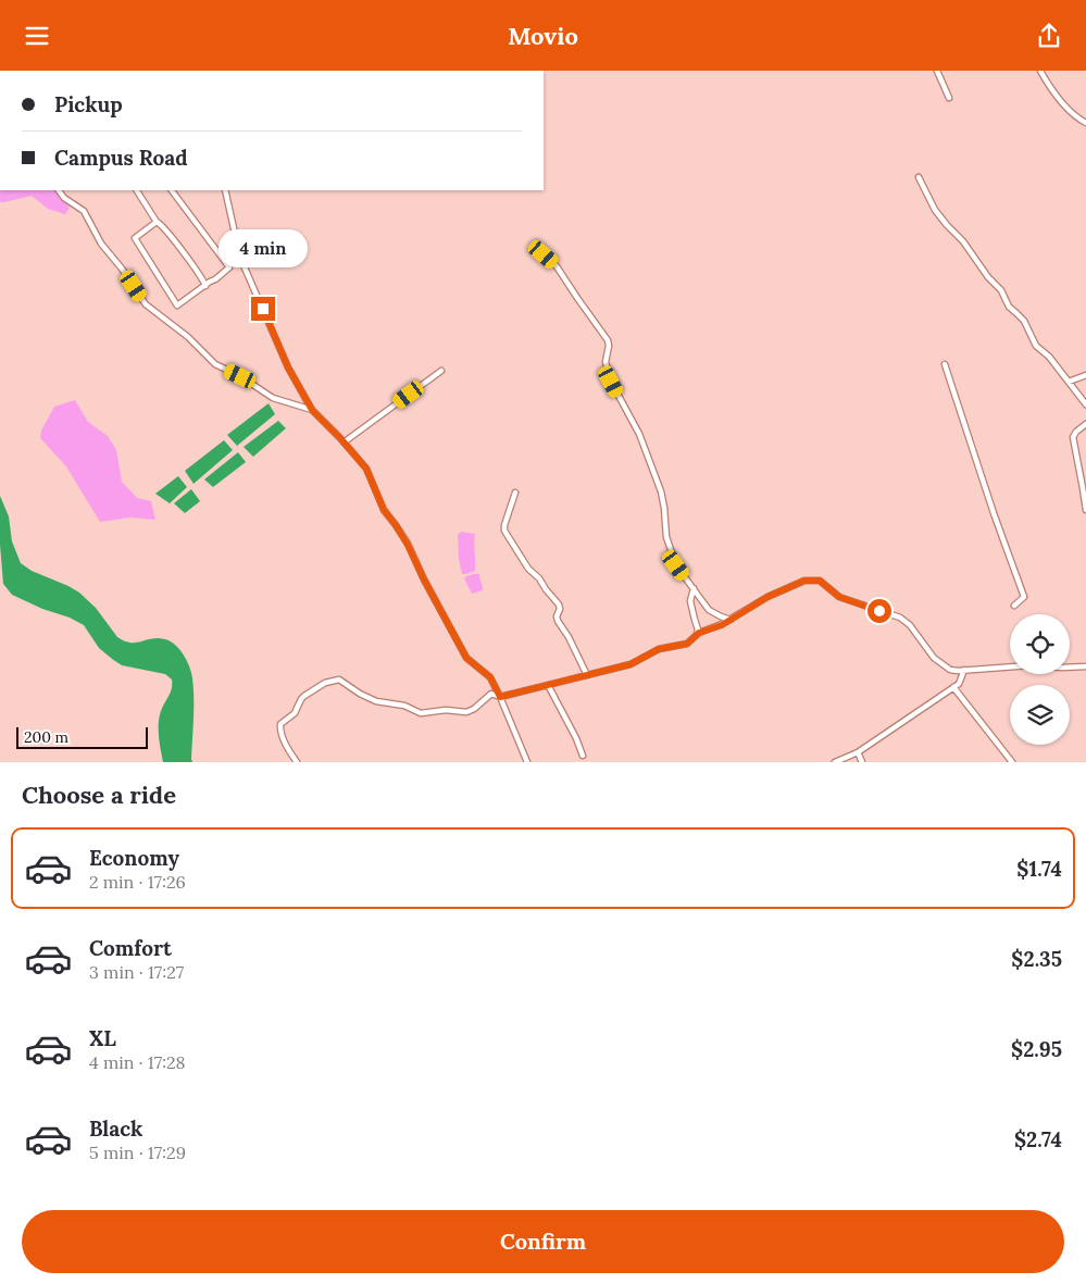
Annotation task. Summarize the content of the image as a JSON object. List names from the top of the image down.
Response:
{
  "scale_bar": "200 m",
  "page": {
    "header": "Movio",
    "banner": ["Pickup", "Campus Road"],
    "bubble": "4 min",
    "scale": "200 m",
    "heading": "Choose a ride",
    "list": [
      {
        "name": "Economy",
        "note": "2 min · 17:26",
        "value": "$1.74"
      },
      {
        "name": "Comfort",
        "note": "3 min · 17:27",
        "value": "$2.35"
      },
      {
        "name": "XL",
        "note": "4 min · 17:28",
        "value": "$2.95"
      },
      {
        "name": "Black",
        "note": "5 min · 17:29",
        "value": "$2.74"
      }
    ],
    "buttons": "Confirm"
  }
}
